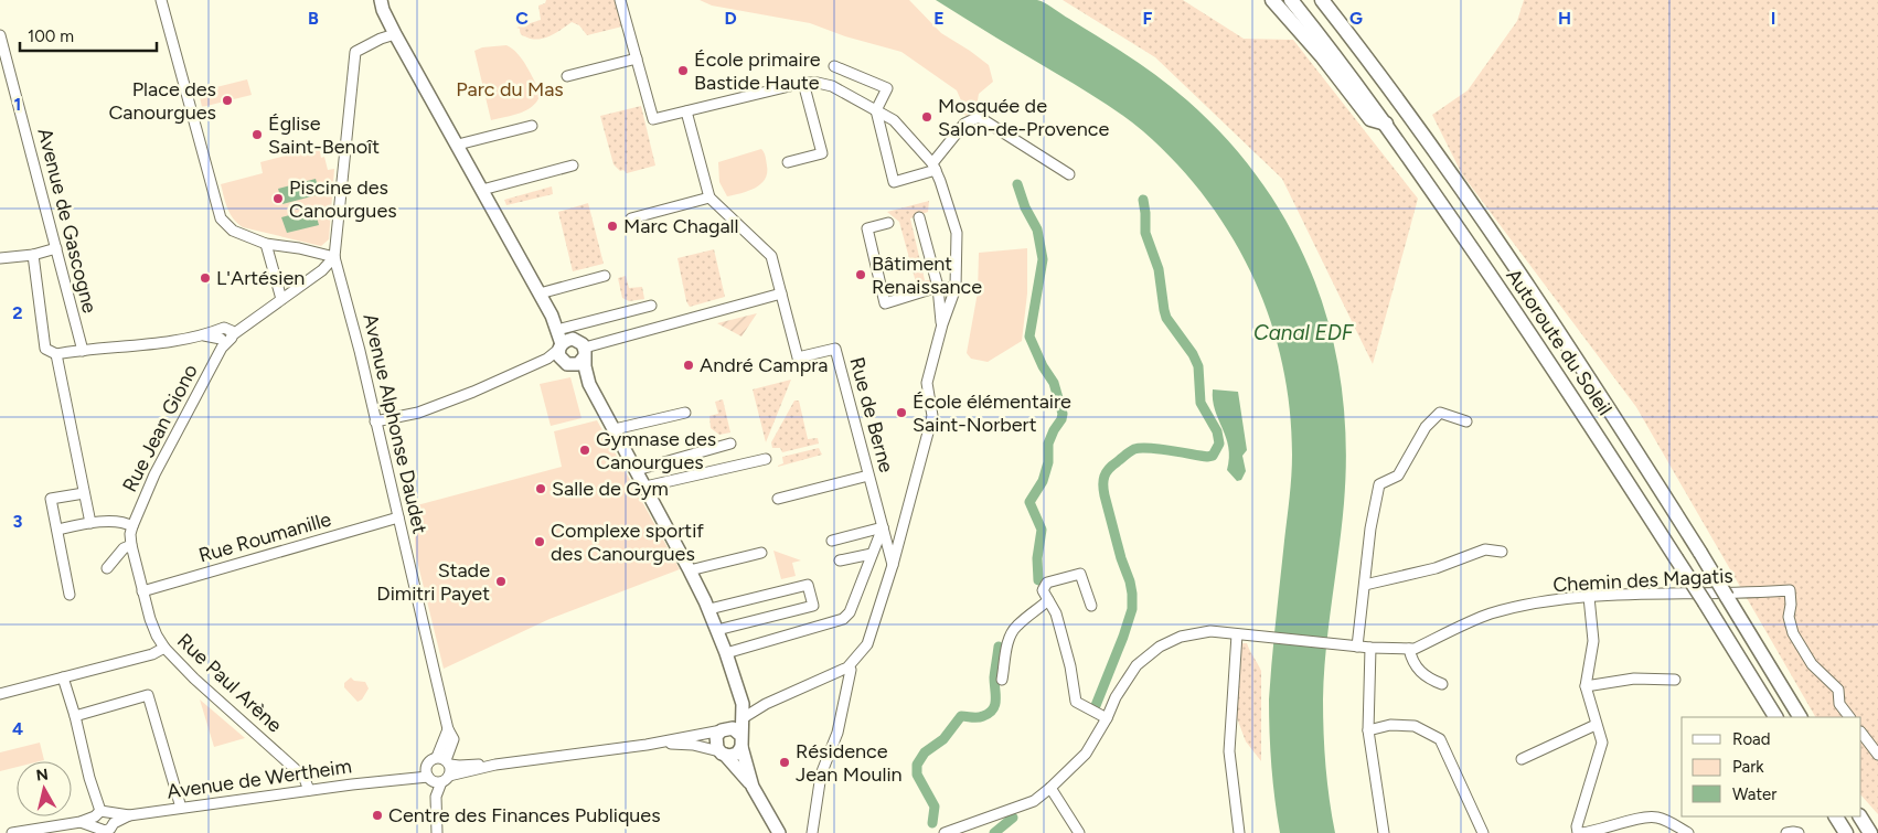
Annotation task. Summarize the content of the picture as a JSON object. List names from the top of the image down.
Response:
{
  "streets": {
    "highway": ["Autoroute du Soleil"],
    "street": [
      "Avenue de Gascogne",
      "Rue de Berne",
      "Avenue Alphonse Daudet",
      "Rue Jean Giono",
      "Rue Roumanille",
      "Chemin des Magatis",
      "Rue Paul Arène",
      "Avenue de Wertheim"
    ]
  },
  "crossings": [
    ["Avenue Alphonse Daudet", "Rue Roumanille"],
    ["Rue Jean Giono", "Rue Paul Arène"],
    ["Rue Roumanille", "Rue Paul Arène"],
    ["Rue Paul Arène", "Avenue de Wertheim"]
  ],
  "water": ["Canal EDF"],
  "parks": ["Parc du Mas"],
  "places": [
    "École primaire Bastide Haute",
    "Place des Canourgues",
    "Mosquée de Salon-de-Provence",
    "Église Saint-Benoît",
    "Piscine des Canourgues",
    "Marc Chagall",
    "Bâtiment Renaissance",
    "L'Artésien",
    "André Campra",
    "École élémentaire Saint-Norbert",
    "Gymnase des Canourgues",
    "Salle de Gym",
    "Complexe sportif des Canourgues",
    "Stade Dimitri Payet",
    "Résidence Jean Moulin",
    "Centre des Finances Publiques"
  ],
  "legend": ["Road", "Park", "Water"],
  "scale_bar": "100 m",
  "north": "top",
  "grid": {
    "columns": [
      "B",
      "C",
      "D",
      "E",
      "F",
      "G",
      "H",
      "I"
    ],
    "rows": [
      "1",
      "2",
      "3",
      "4"
    ]
  }
}
